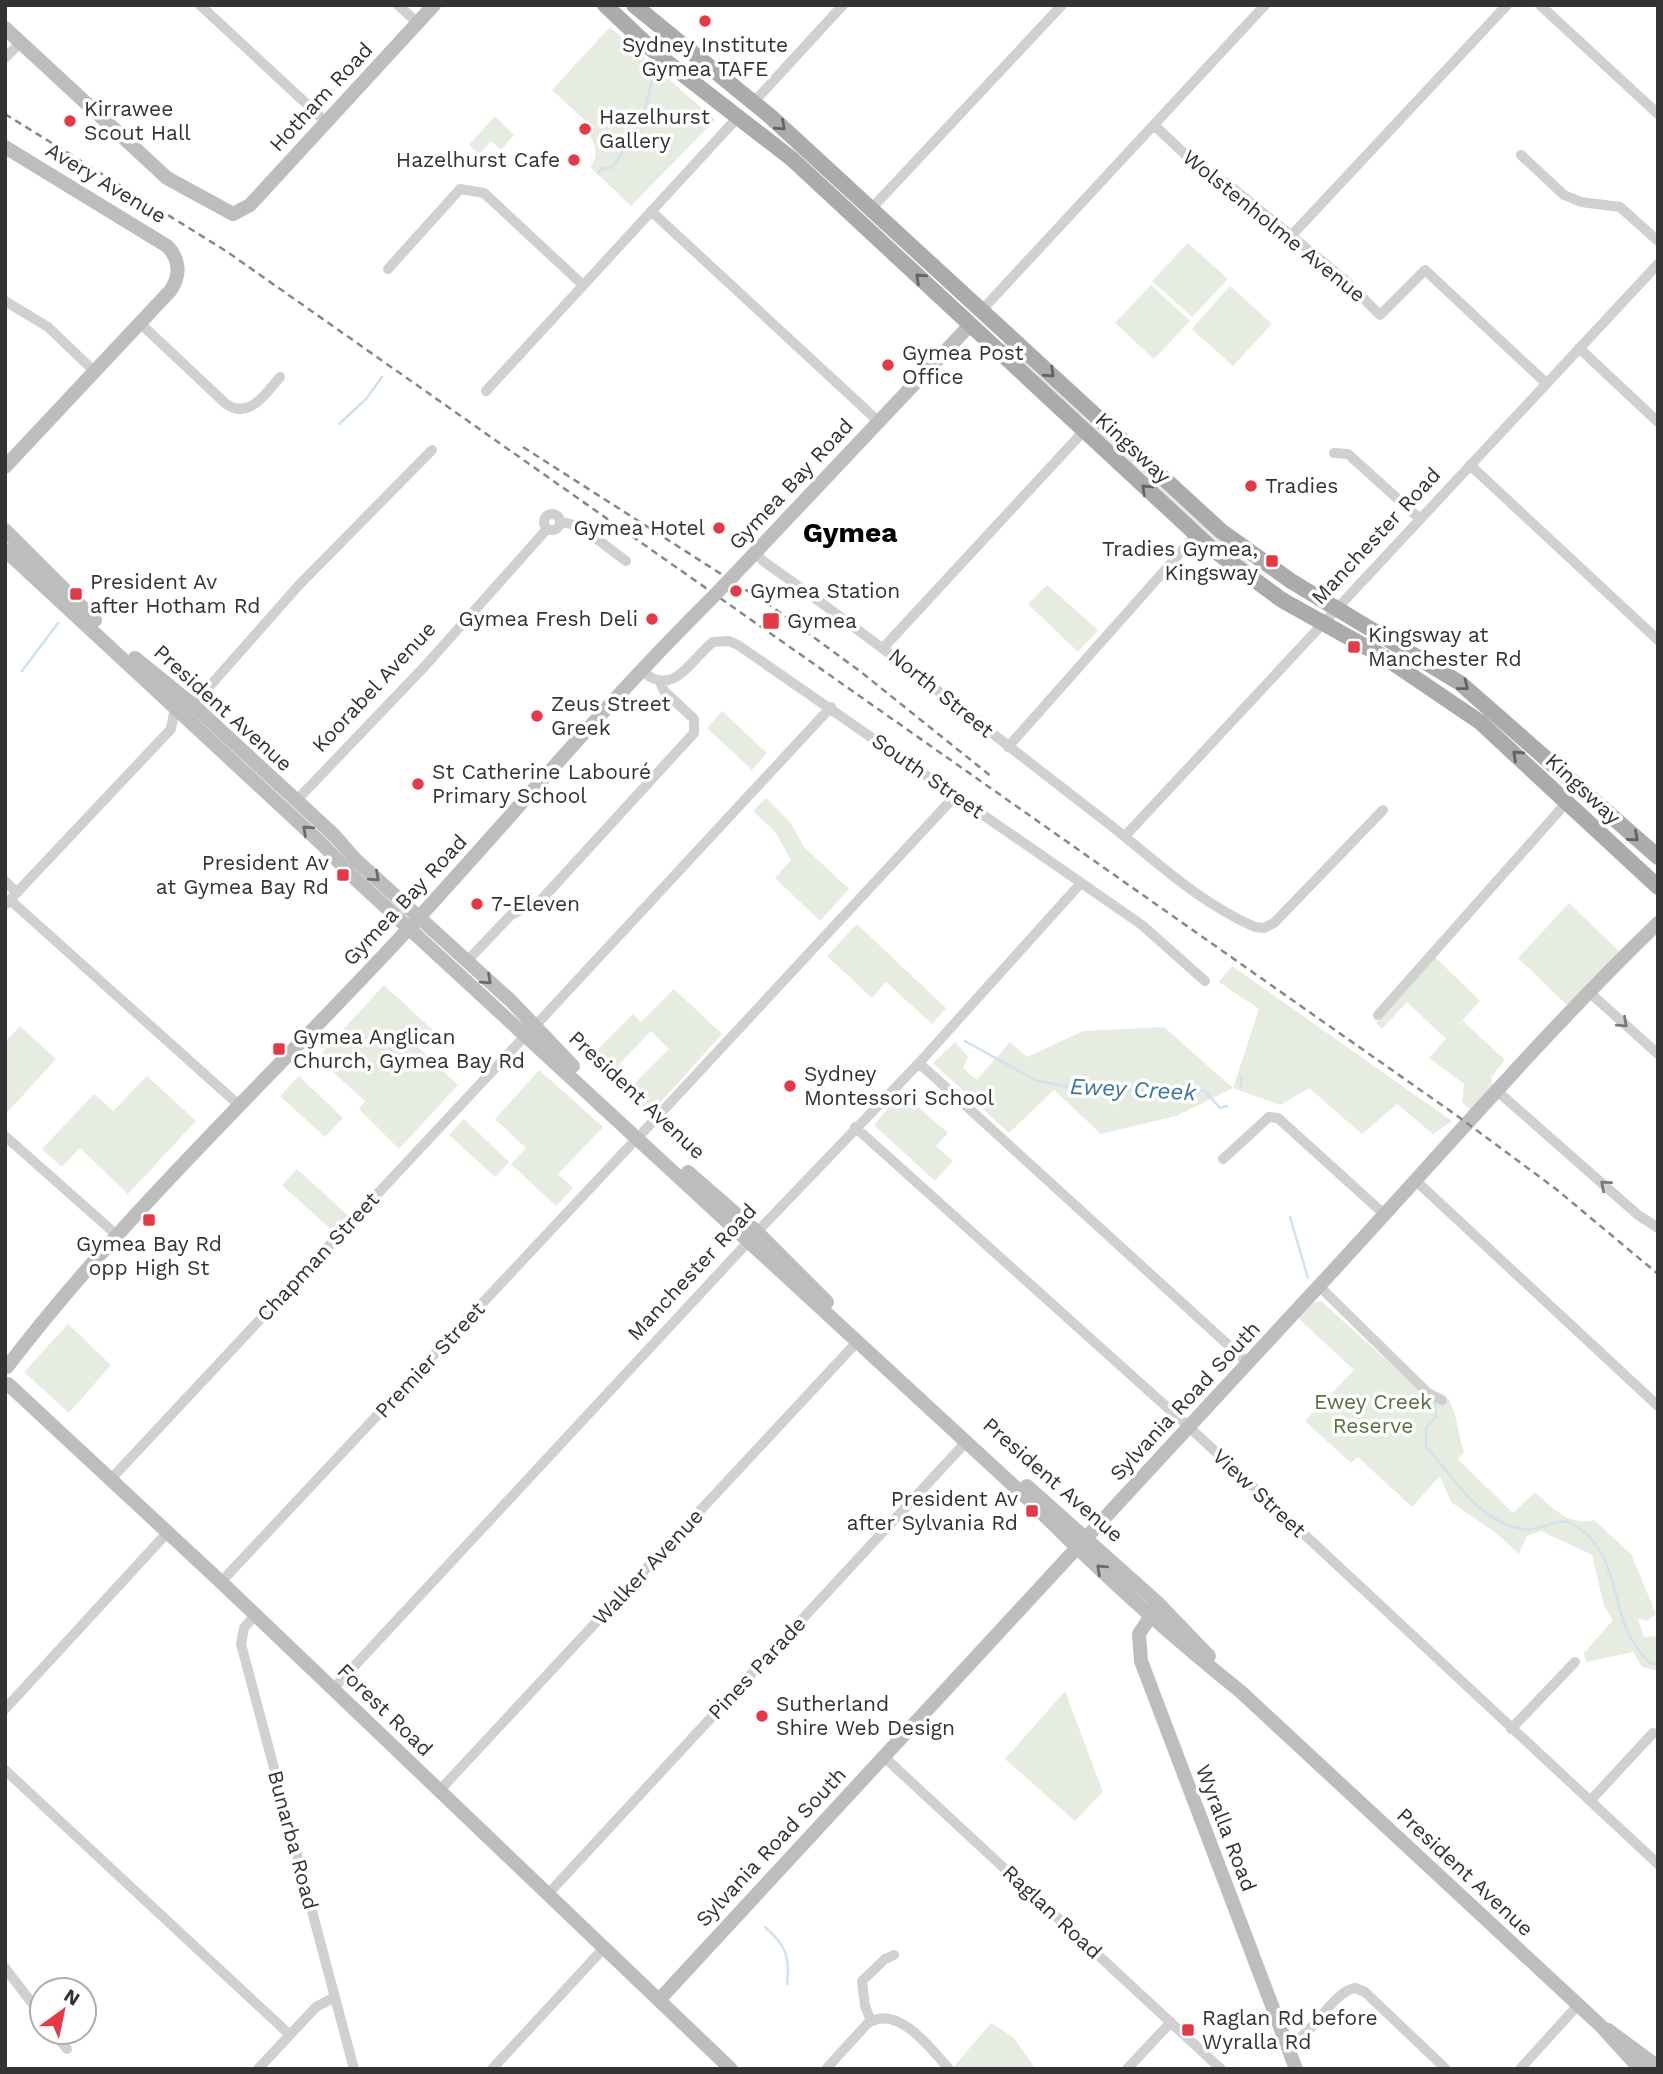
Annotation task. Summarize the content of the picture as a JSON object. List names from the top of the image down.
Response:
{
  "streets": {
    "main road": ["Kingsway", "Gymea Bay Road"],
    "street": [
      "Hotham Road",
      "Avery Avenue",
      "Wolstenholme Avenue",
      "Manchester Road",
      "Koorabel Avenue",
      "North Street",
      "President Avenue",
      "South Street",
      "Chapman Street",
      "Premier Street",
      "Sylvania Road South",
      "View Street",
      "Walker Avenue",
      "Pines Parade",
      "Forest Road",
      "Wyralla Road",
      "Bunarba Road",
      "Raglan Road"
    ]
  },
  "crossings": [
    ["Wolstenholme Avenue", "Manchester Road"],
    ["Kingsway", "Gymea Bay Road"],
    ["Kingsway", "Manchester Road"],
    ["Gymea Bay Road", "North Street"],
    ["Gymea Bay Road", "President Avenue"],
    ["Manchester Road", "North Street"],
    ["Manchester Road", "President Avenue"],
    ["Manchester Road", "South Street"],
    ["Manchester Road", "View Street"],
    ["Manchester Road", "Forest Road"],
    ["Koorabel Avenue", "President Avenue"],
    ["President Avenue", "Chapman Street"],
    ["President Avenue", "Premier Street"],
    ["President Avenue", "Sylvania Road South"],
    ["President Avenue", "Walker Avenue"],
    ["President Avenue", "Pines Parade"],
    ["President Avenue", "Wyralla Road"],
    ["South Street", "Chapman Street"],
    ["South Street", "Premier Street"],
    ["Chapman Street", "Forest Road"],
    ["Premier Street", "Forest Road"],
    ["Sylvania Road South", "View Street"],
    ["Sylvania Road South", "Forest Road"],
    ["Sylvania Road South", "Raglan Road"],
    ["Walker Avenue", "Forest Road"],
    ["Pines Parade", "Forest Road"],
    ["Forest Road", "Bunarba Road"]
  ],
  "districts": ["Gymea"],
  "water": ["Ewey Creek"],
  "parks": ["Ewey Creek Reserve"],
  "places": {
    "other": [
      "Sydney Institute Gymea TAFE",
      "Kirrawee Scout Hall",
      "Hazelhurst Gallery",
      "Hazelhurst Cafe",
      "Gymea Post Office",
      "Tradies",
      "Gymea Hotel",
      "Gymea Station",
      "Gymea Fresh Deli",
      "Zeus Street Greek",
      "St Catherine Labouré Primary School",
      "7-Eleven",
      "Sydney Montessori School",
      "Sutherland Shire Web Design"
    ],
    "transit": [
      "Tradies Gymea, Kingsway",
      "President Av after Hotham Rd",
      "Gymea",
      "Kingsway at Manchester Rd",
      "President Av at Gymea Bay Rd",
      "Gymea Anglican Church, Gymea Bay Rd",
      "Gymea Bay Rd opp High St",
      "President Av after Sylvania Rd",
      "Raglan Rd before Wyralla Rd"
    ]
  },
  "north": "top right"
}
